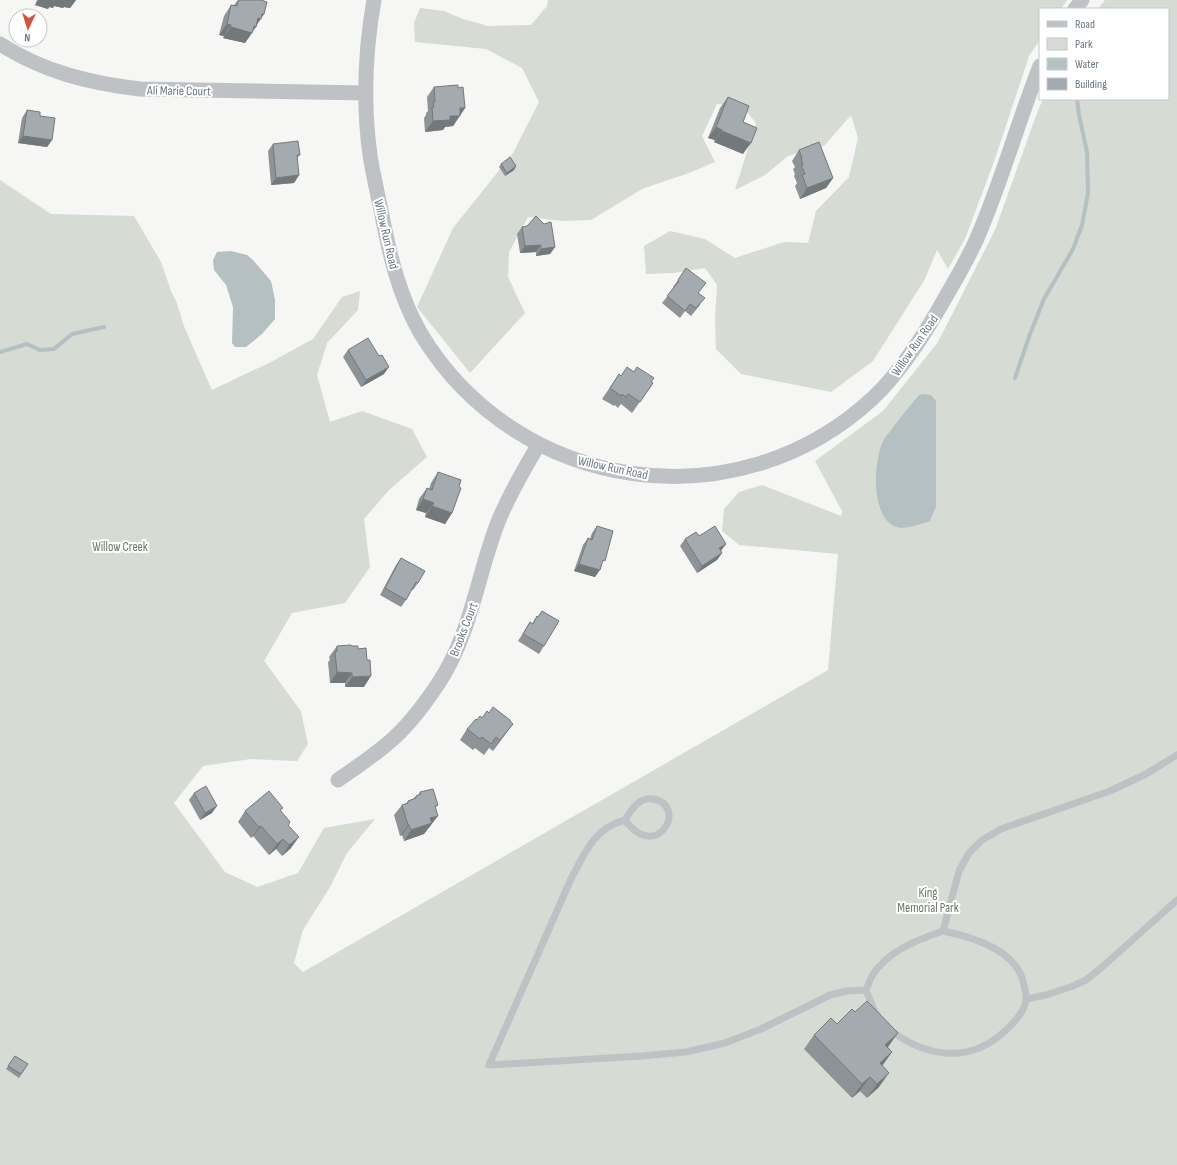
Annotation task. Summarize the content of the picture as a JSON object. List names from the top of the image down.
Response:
{
  "streets": {
    "street": ["Ali Marie Court", "Willow Run Road", "Brooks Court"]
  },
  "crossings": [
    ["Ali Marie Court", "Willow Run Road"],
    ["Willow Run Road", "Brooks Court"]
  ],
  "parks": ["Willow Creek", "King Memorial Park"],
  "legend": [
    "Road",
    "Park",
    "Water",
    "Building"
  ],
  "north": "bottom"
}
